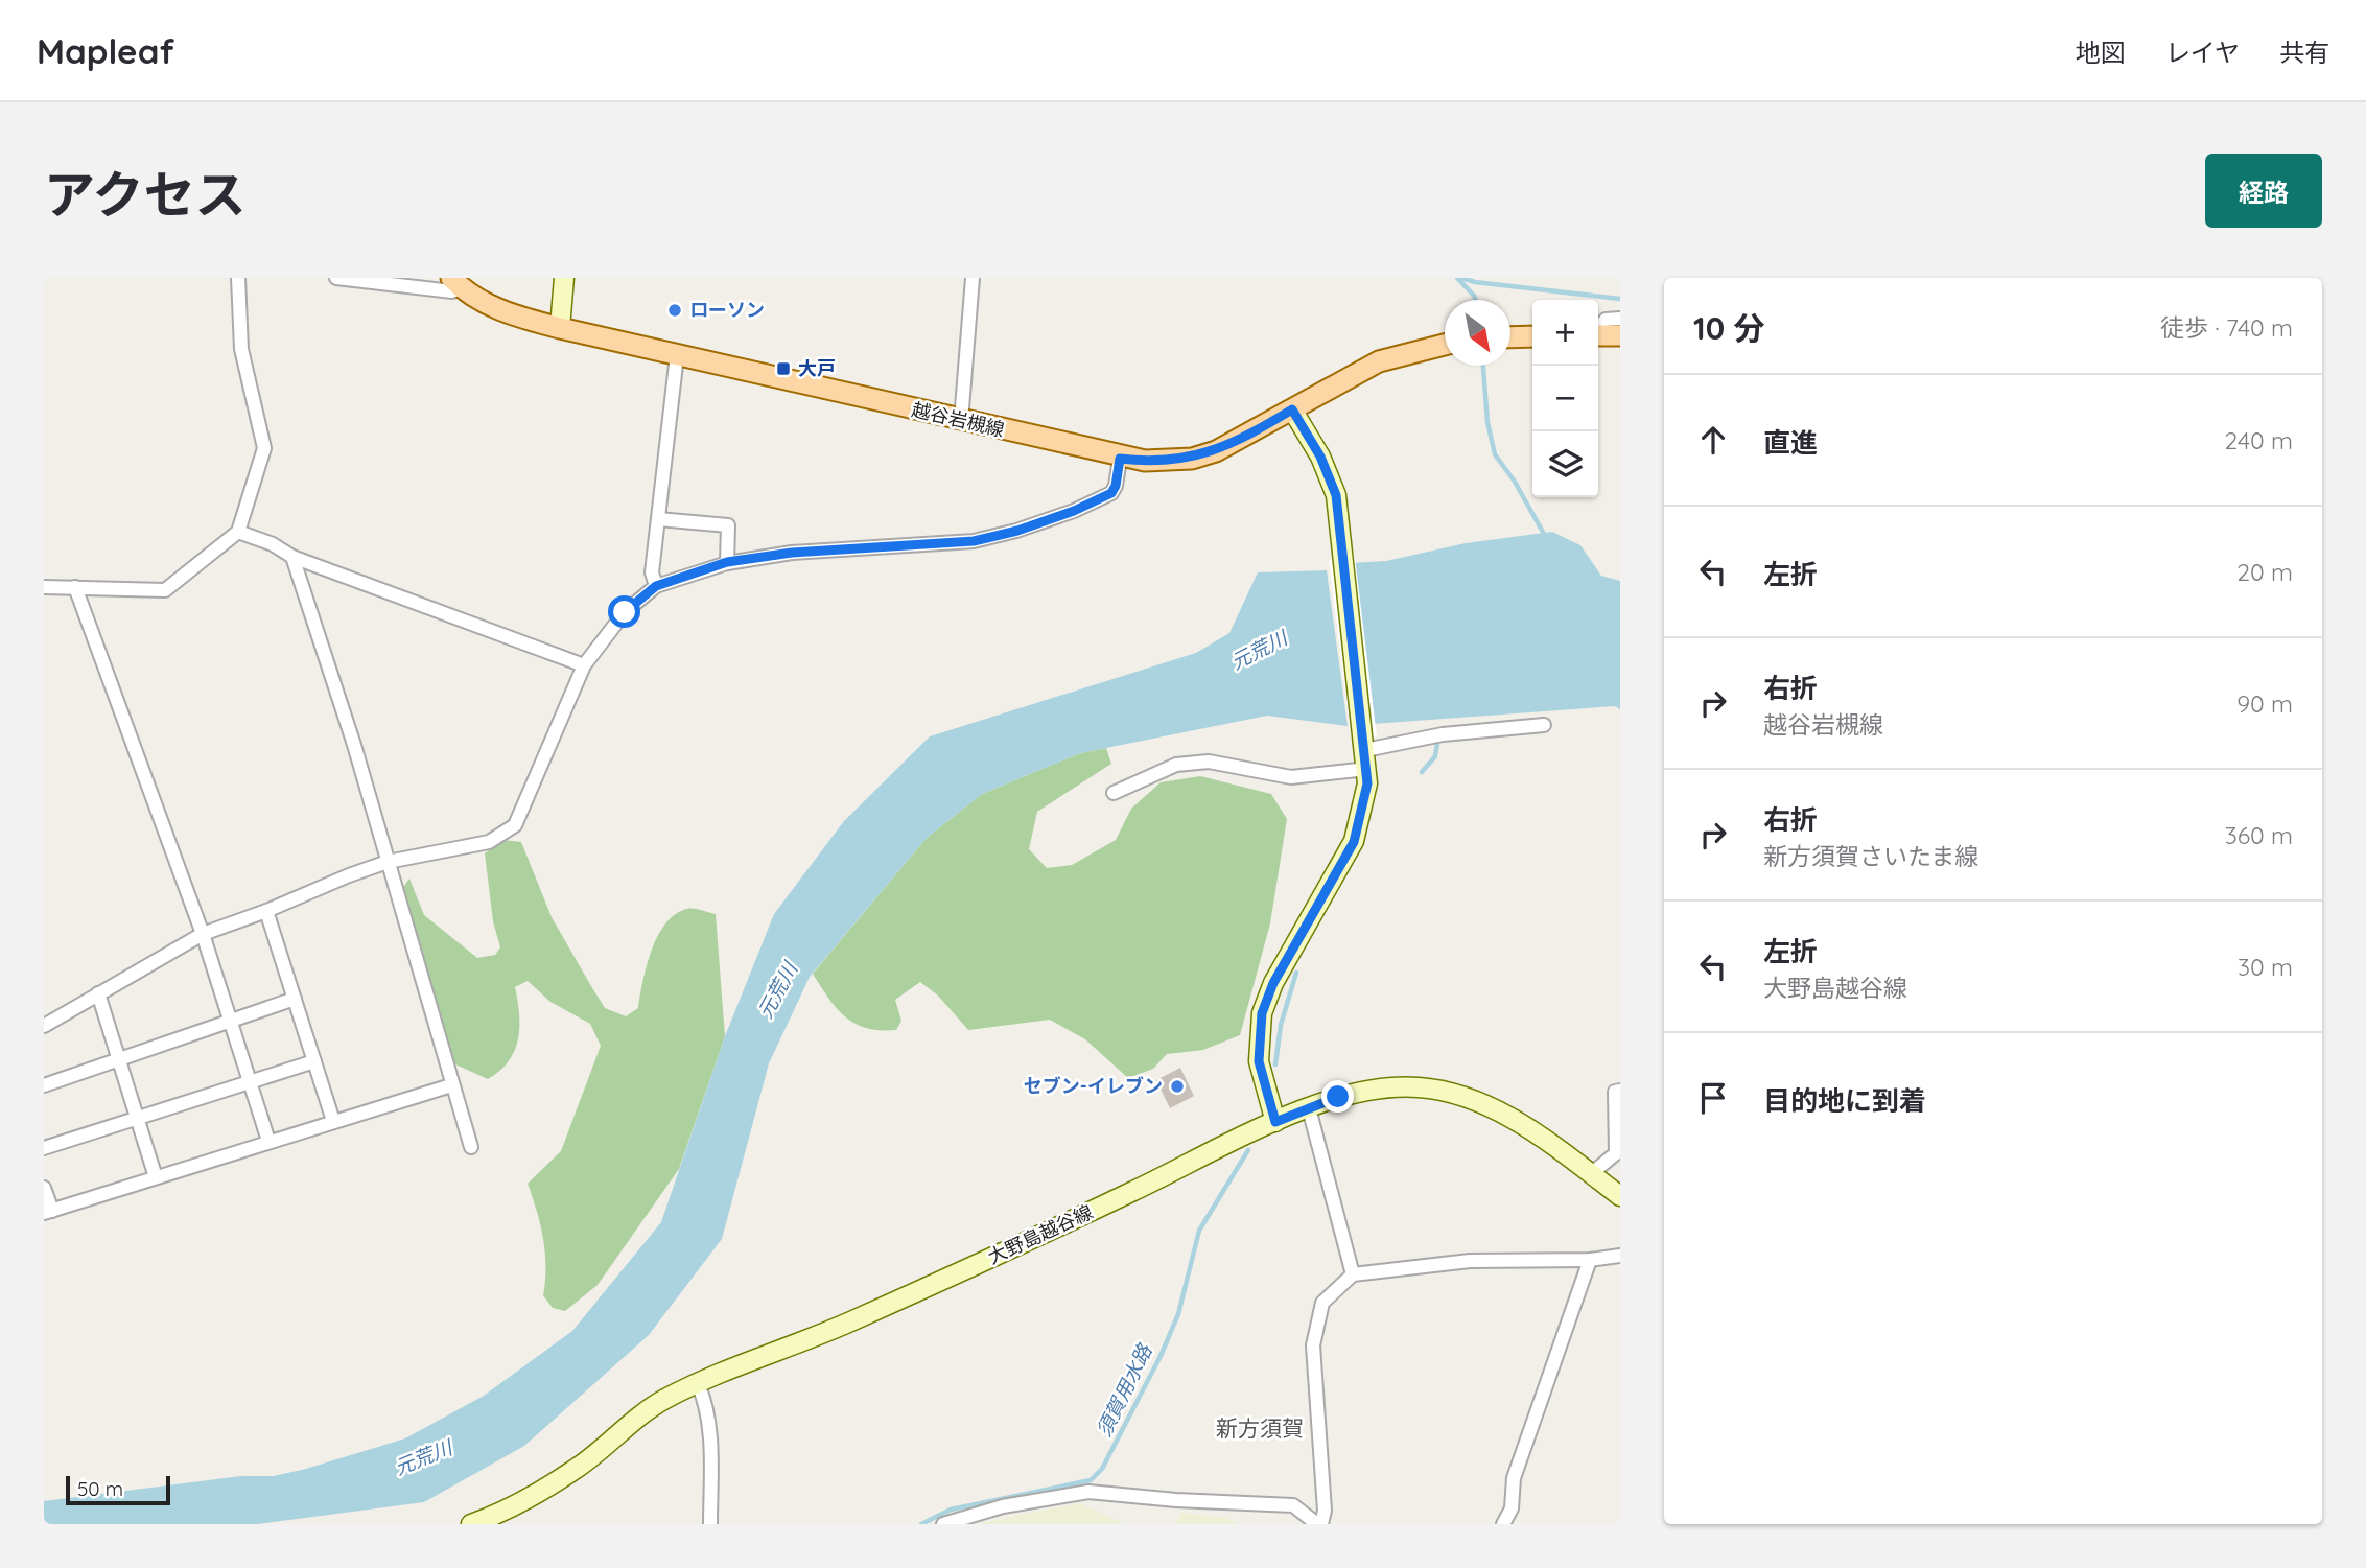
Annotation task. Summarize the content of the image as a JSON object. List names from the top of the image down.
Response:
{
  "streets": {
    "main road": ["越谷岩槻線", "大野島越谷線"]
  },
  "districts": ["新方須賀"],
  "water": ["元荒川", "須賀用水路"],
  "places": {
    "other": ["ローソン", "セブン-イレブン"],
    "transit": ["大戸"]
  },
  "scale_bar": "50 m",
  "north": "bottom right",
  "page": {
    "header": "Mapleaf",
    "nav": ["地図", "レイヤ", "共有"],
    "title": "アクセス",
    "buttons": "経路",
    "heading": ["10 分", "徒歩 · 740 m"],
    "map_buttons": ["+", "−"],
    "list": [
      ["直進", "240 m"],
      ["左折", "20 m"],
      ["右折", "越谷岩槻線", "90 m"],
      ["右折", "新方須賀さいたま線", "360 m"],
      ["左折", "大野島越谷線", "30 m"],
      "目的地に到着"
    ],
    "scale": "50 m"
  }
}
